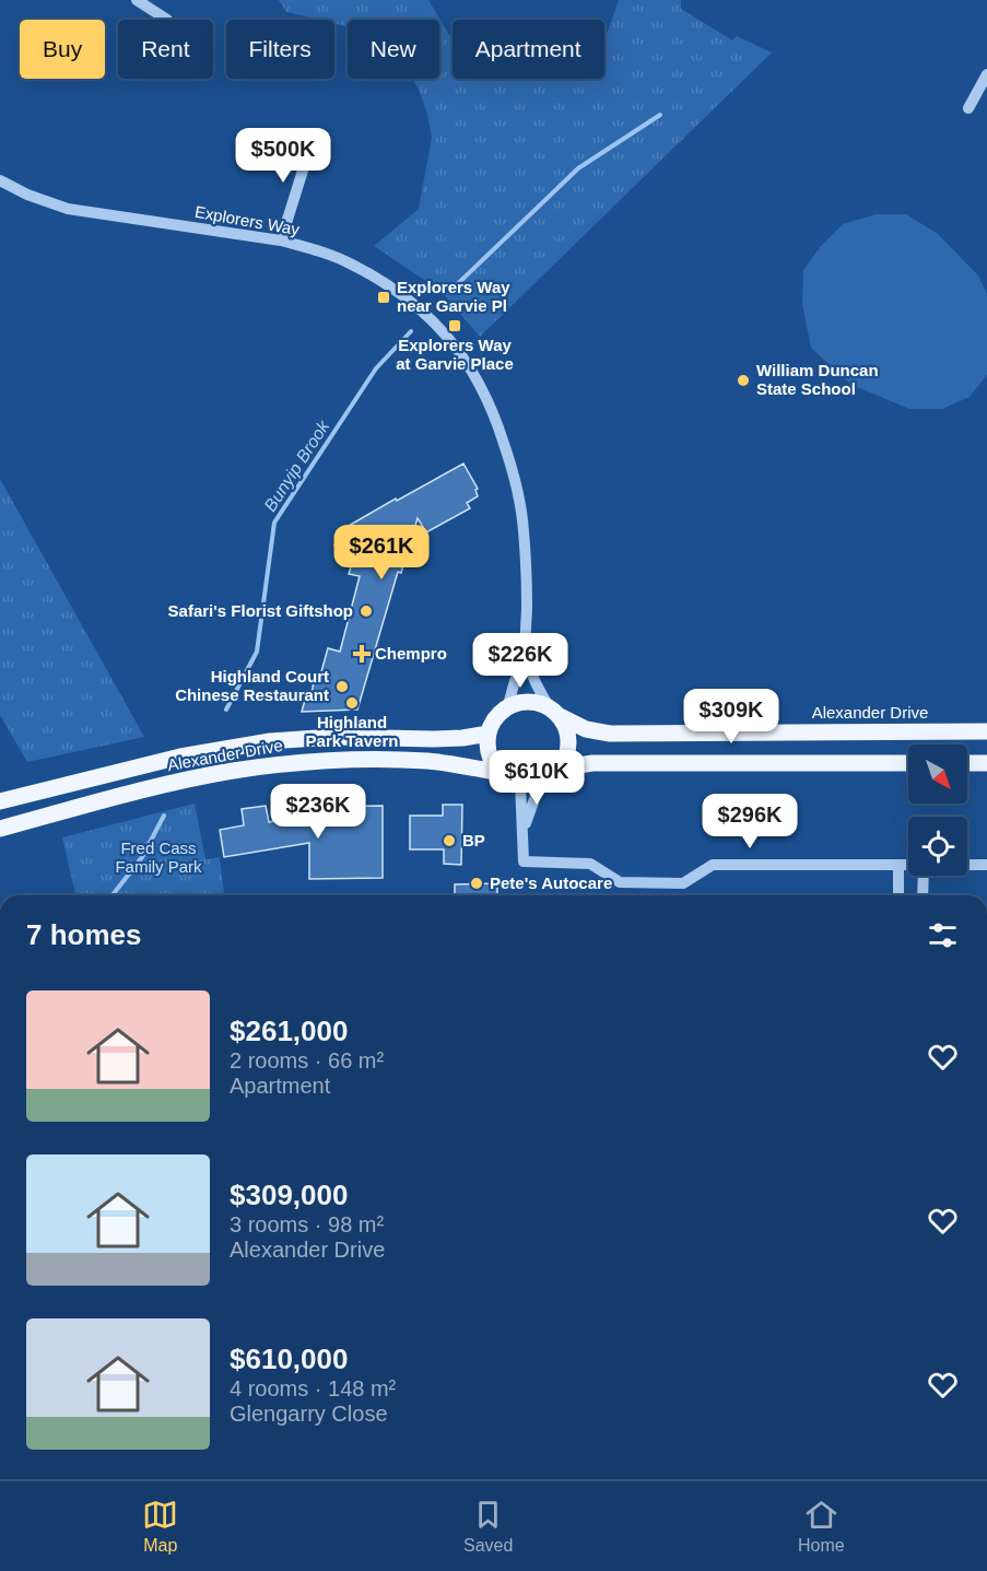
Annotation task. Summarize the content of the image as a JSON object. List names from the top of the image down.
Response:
{
  "streets": {
    "main road": ["Alexander Drive"],
    "street": ["Explorers Way"]
  },
  "crossings": [
    ["Explorers Way", "Alexander Drive"]
  ],
  "water": ["Bunyip Brook"],
  "parks": ["Fred Cass Family Park"],
  "places": {
    "transit": ["Explorers Way near Garvie Pl", "Explorers Way at Garvie Place"],
    "other": [
      "William Duncan State School",
      "Safari's Florist Giftshop",
      "Highland Court Chinese Restaurant",
      "Highland Park Tavern",
      "BP",
      "Pete's Autocare"
    ],
    "health": ["Chempro"]
  },
  "north": "bottom right",
  "page": {
    "chip": [
      "Buy",
      "Rent",
      "Filters",
      "New",
      "Apartment"
    ],
    "price": [
      "$500K",
      "$261K",
      "$226K",
      "$309K",
      "$610K",
      "$236K",
      "$296K"
    ],
    "heading": "7 homes",
    "list": [
      {
        "name": "$261,000",
        "note": "2 rooms · 66 m² · Apartment"
      },
      {
        "name": "$309,000",
        "note": "3 rooms · 98 m² · Alexander Drive"
      },
      {
        "name": "$610,000",
        "note": "4 rooms · 148 m² · Glengarry Close"
      }
    ],
    "tabs": ["Map", "Saved", "Home"]
  }
}
